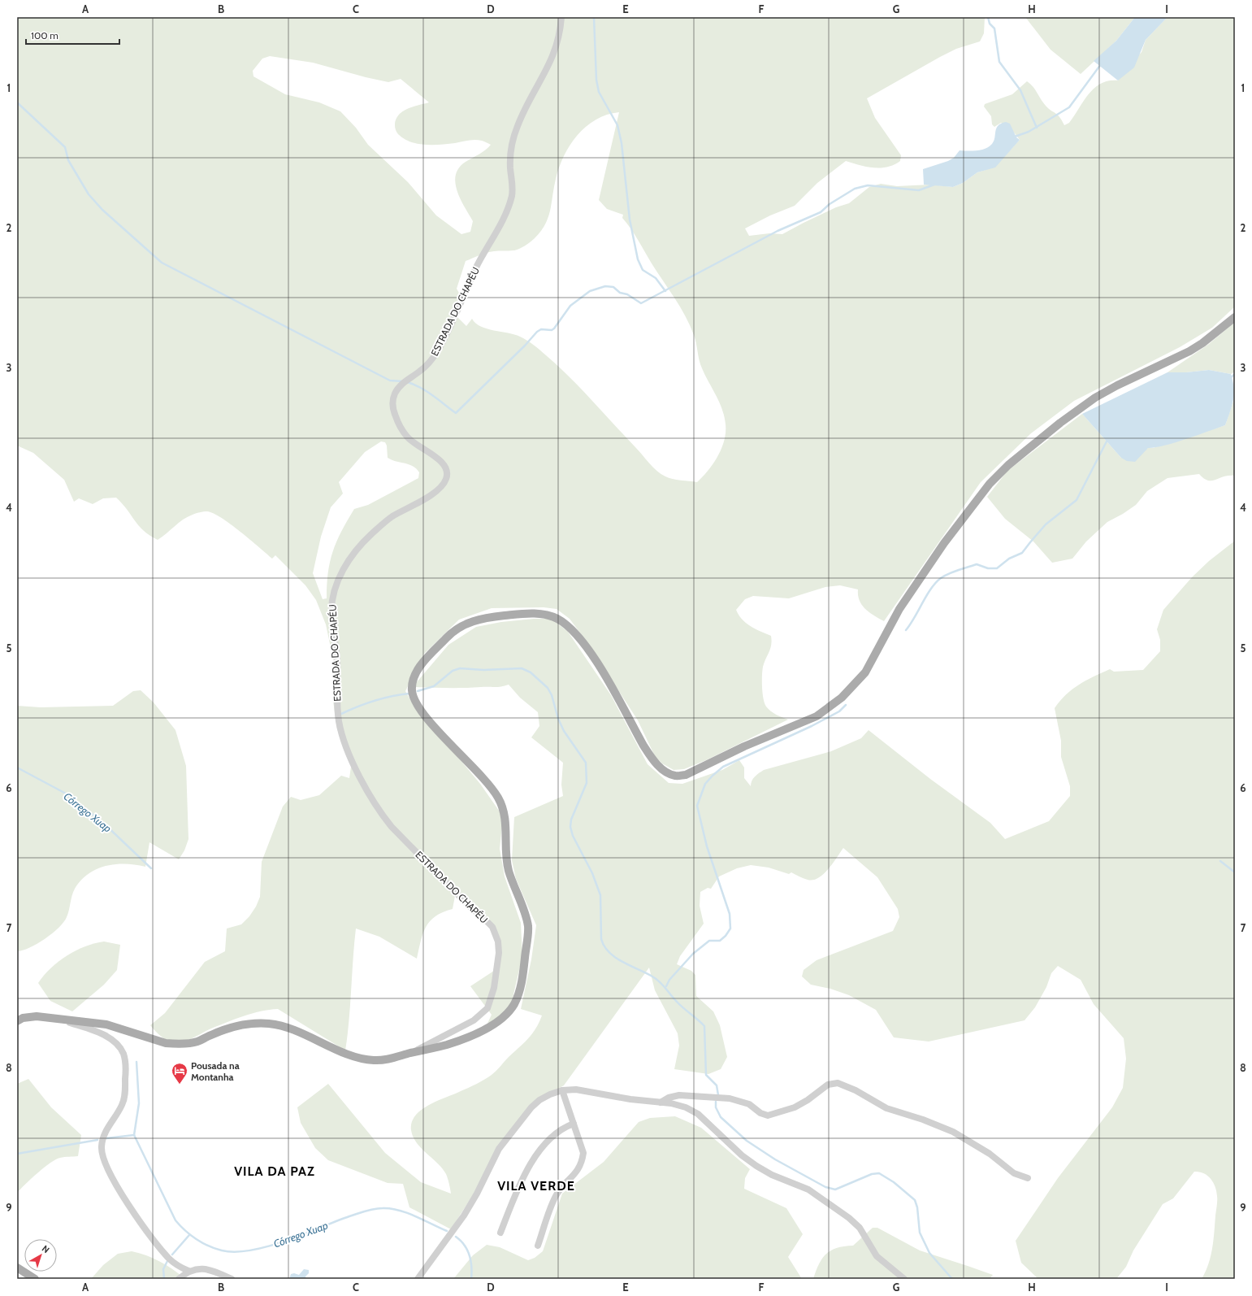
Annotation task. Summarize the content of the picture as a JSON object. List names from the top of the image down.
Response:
{
  "streets": {
    "street": ["ESTRADA DO CHAPÉU"]
  },
  "districts": ["VILA DA PAZ", "VILA VERDE"],
  "water": ["Córrego Xuap"],
  "places": {
    "hotel": ["Pousada na Montanha"]
  },
  "scale_bar": "100 m",
  "north": "top right",
  "grid": {
    "columns": [
      "A",
      "B",
      "C",
      "D",
      "E",
      "F",
      "G",
      "H",
      "I"
    ],
    "rows": [
      "1",
      "2",
      "3",
      "4",
      "5",
      "6",
      "7",
      "8",
      "9"
    ]
  }
}
